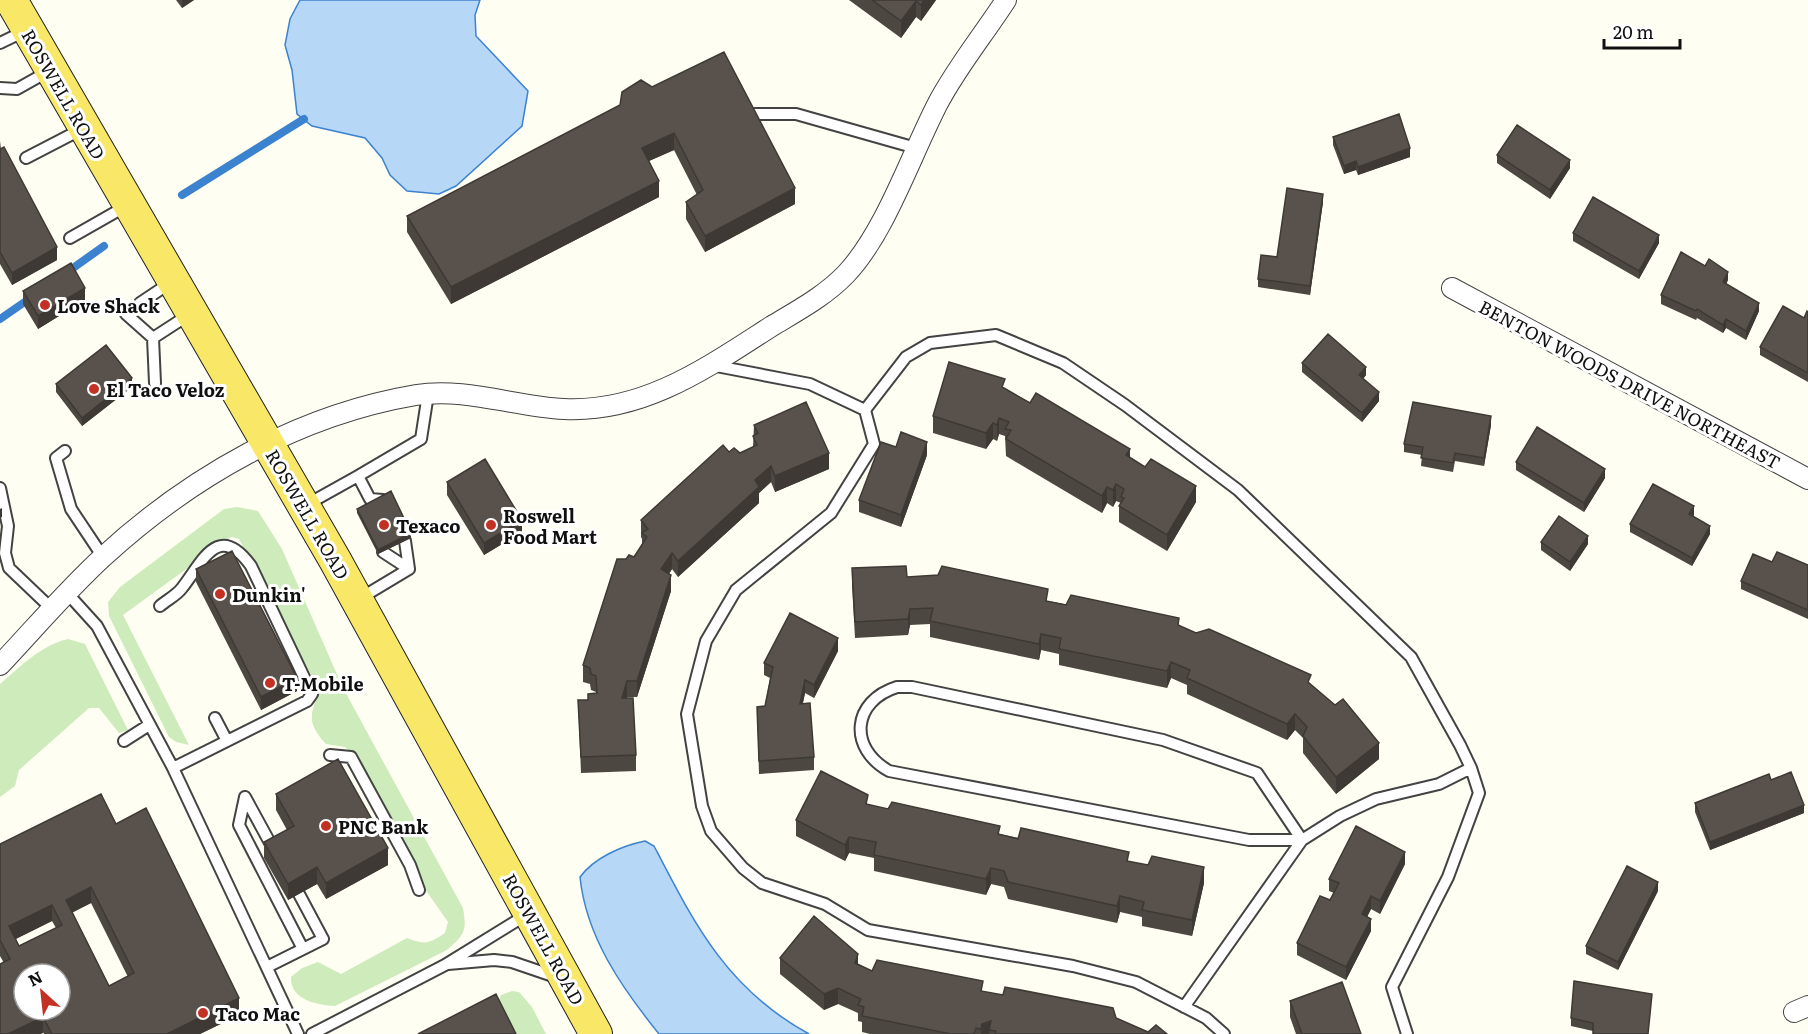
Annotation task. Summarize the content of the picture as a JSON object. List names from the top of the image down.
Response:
{
  "streets": {
    "main road": ["ROSWELL ROAD"],
    "street": ["BENTON WOODS DRIVE NORTHEAST"]
  },
  "places": [
    "Love Shack",
    "El Taco Veloz",
    "Texaco",
    "Roswell Food Mart",
    "Dunkin'",
    "T-Mobile",
    "PNC Bank",
    "Taco Mac"
  ],
  "scale_bar": "20 m",
  "north": "top left"
}
